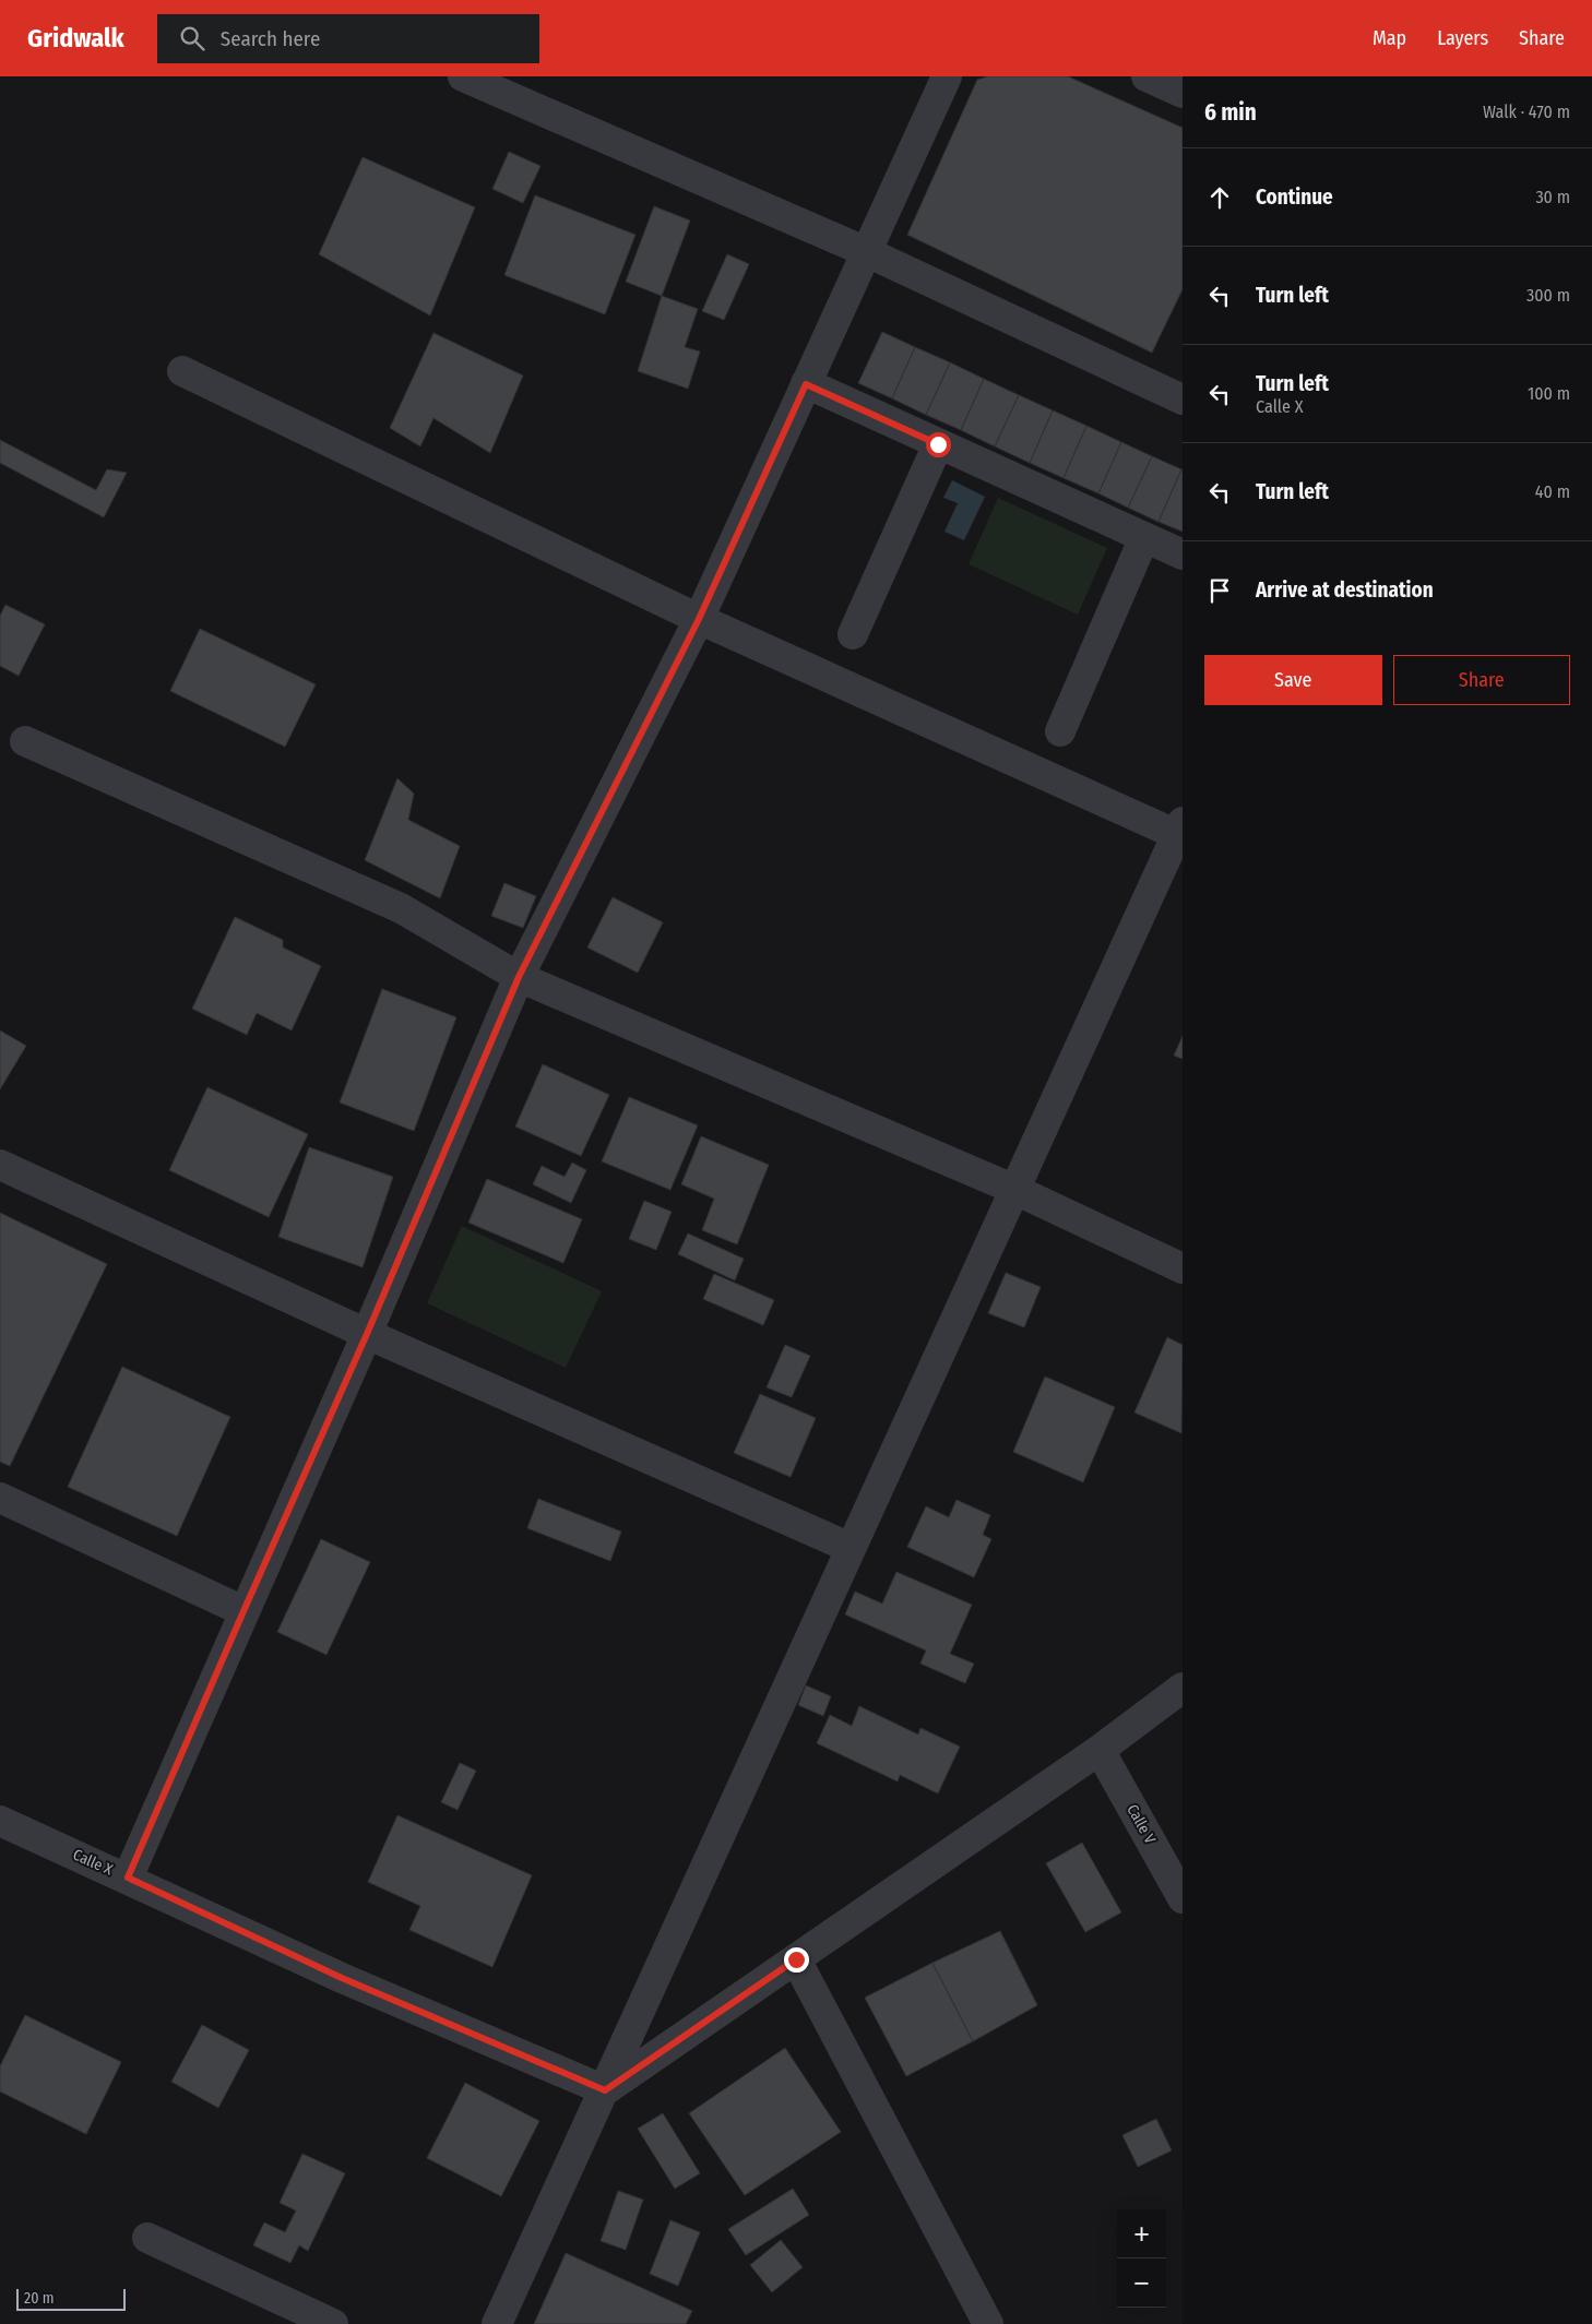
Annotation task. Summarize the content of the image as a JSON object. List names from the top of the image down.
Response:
{
  "streets": {
    "street": ["Calle V", "Calle X"]
  },
  "scale_bar": "20 m",
  "page": {
    "header": "Gridwalk",
    "search": "Search here",
    "nav": ["Map", "Layers", "Share"],
    "heading": ["6 min", "Walk · 470 m"],
    "list": [
      ["Continue", "30 m"],
      ["Turn left", "300 m"],
      ["Turn left", "Calle X", "100 m"],
      ["Turn left", "40 m"],
      "Arrive at destination"
    ],
    "buttons": ["Save", "Share"],
    "map_buttons": ["+", "−"],
    "scale": "20 m"
  }
}
